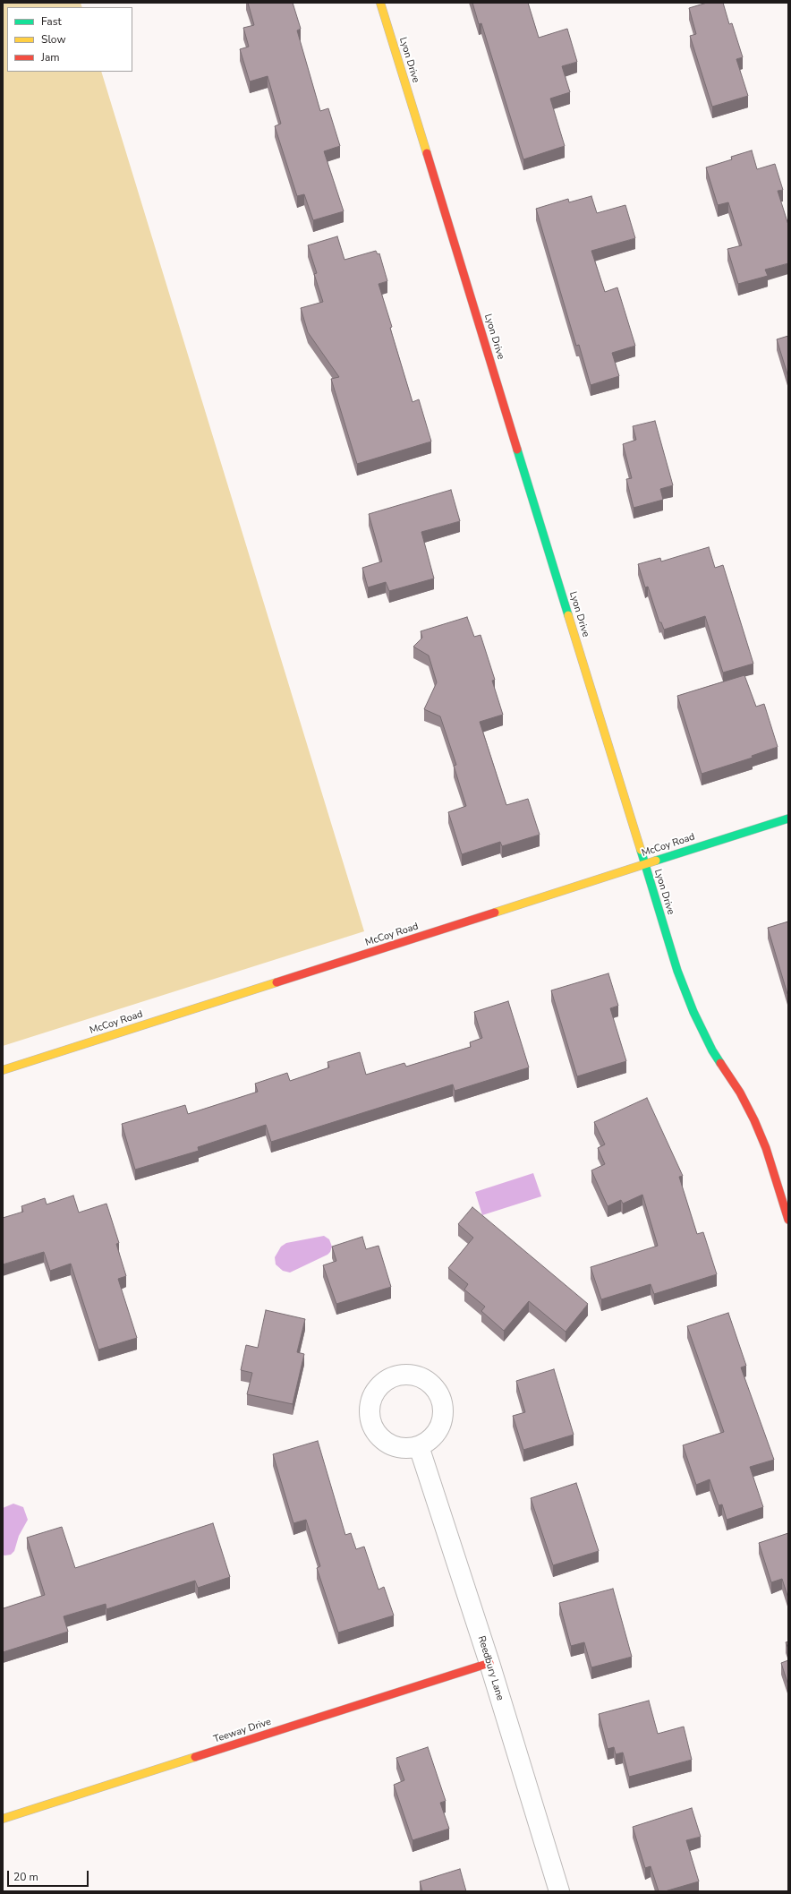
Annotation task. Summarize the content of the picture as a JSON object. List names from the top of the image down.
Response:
{
  "streets": {
    "street": [
      "Lyon Drive",
      "McCoy Road",
      "Reedbury Lane",
      "Teeway Drive"
    ]
  },
  "crossings": [
    ["Lyon Drive", "McCoy Road"],
    ["Reedbury Lane", "Teeway Drive"]
  ],
  "legend": ["Fast", "Slow", "Jam"],
  "scale_bar": "20 m"
}
